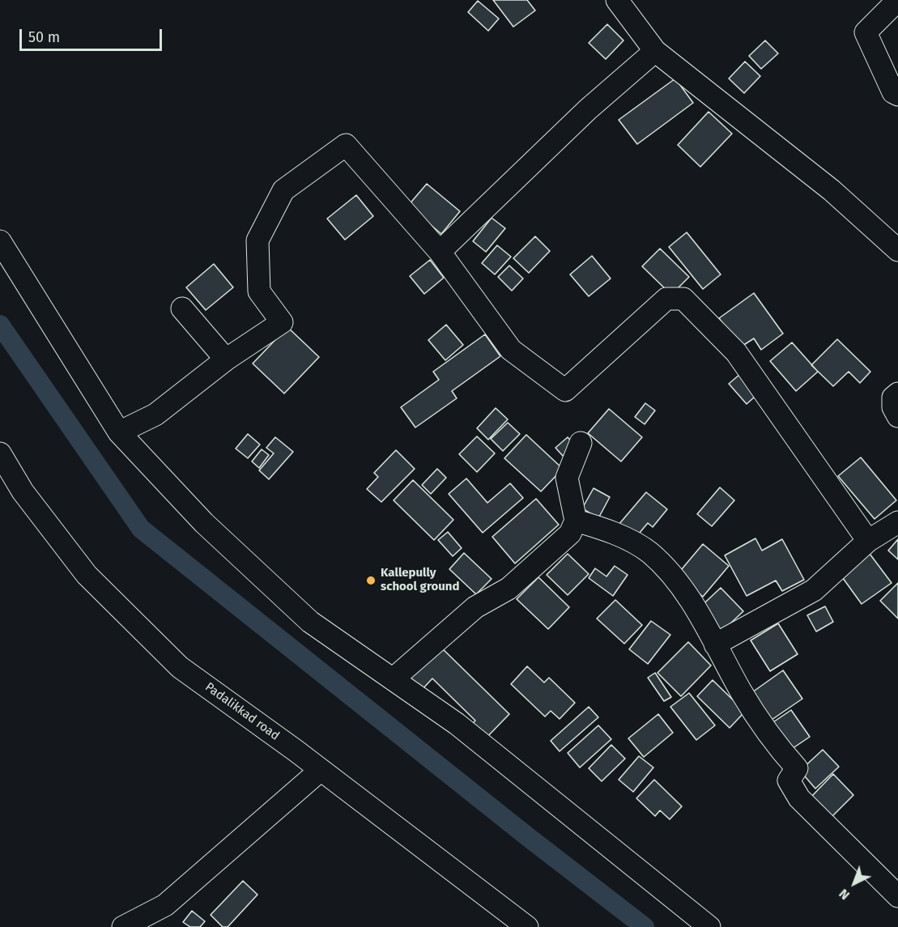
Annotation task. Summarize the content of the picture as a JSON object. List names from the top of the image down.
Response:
{
  "streets": {
    "street": ["Padalikkad road"]
  },
  "places": ["Kallepully school ground"],
  "scale_bar": "50 m",
  "north": "bottom left"
}
